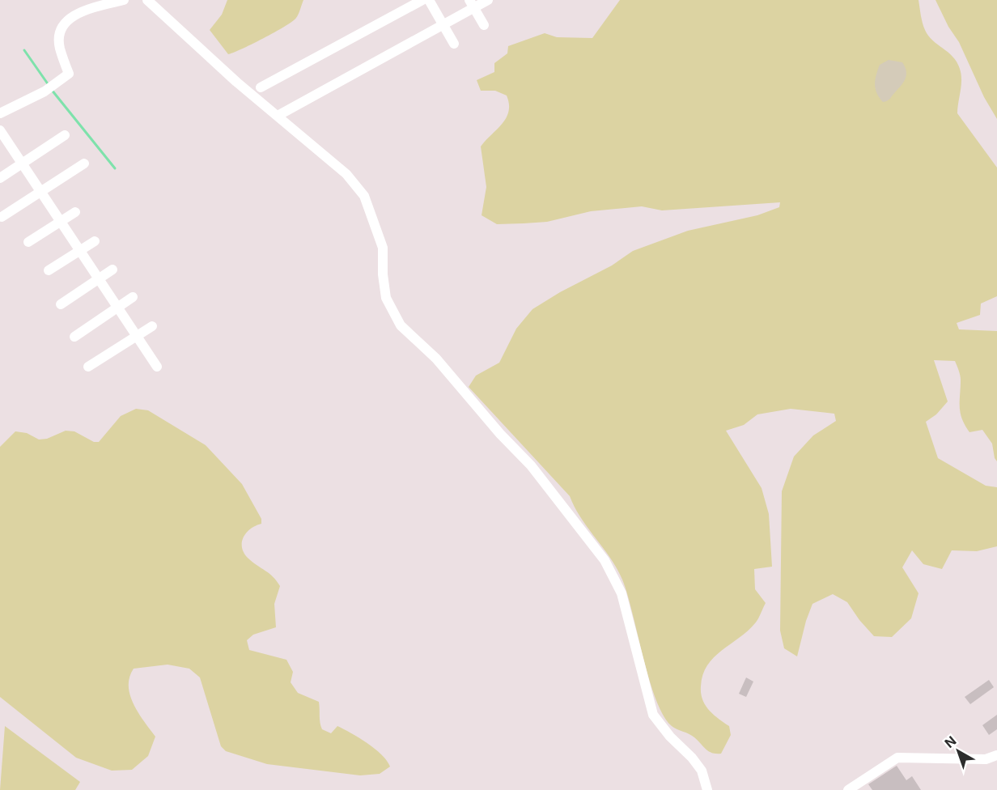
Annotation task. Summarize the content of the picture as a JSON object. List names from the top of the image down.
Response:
{
  "north": "top left"
}
